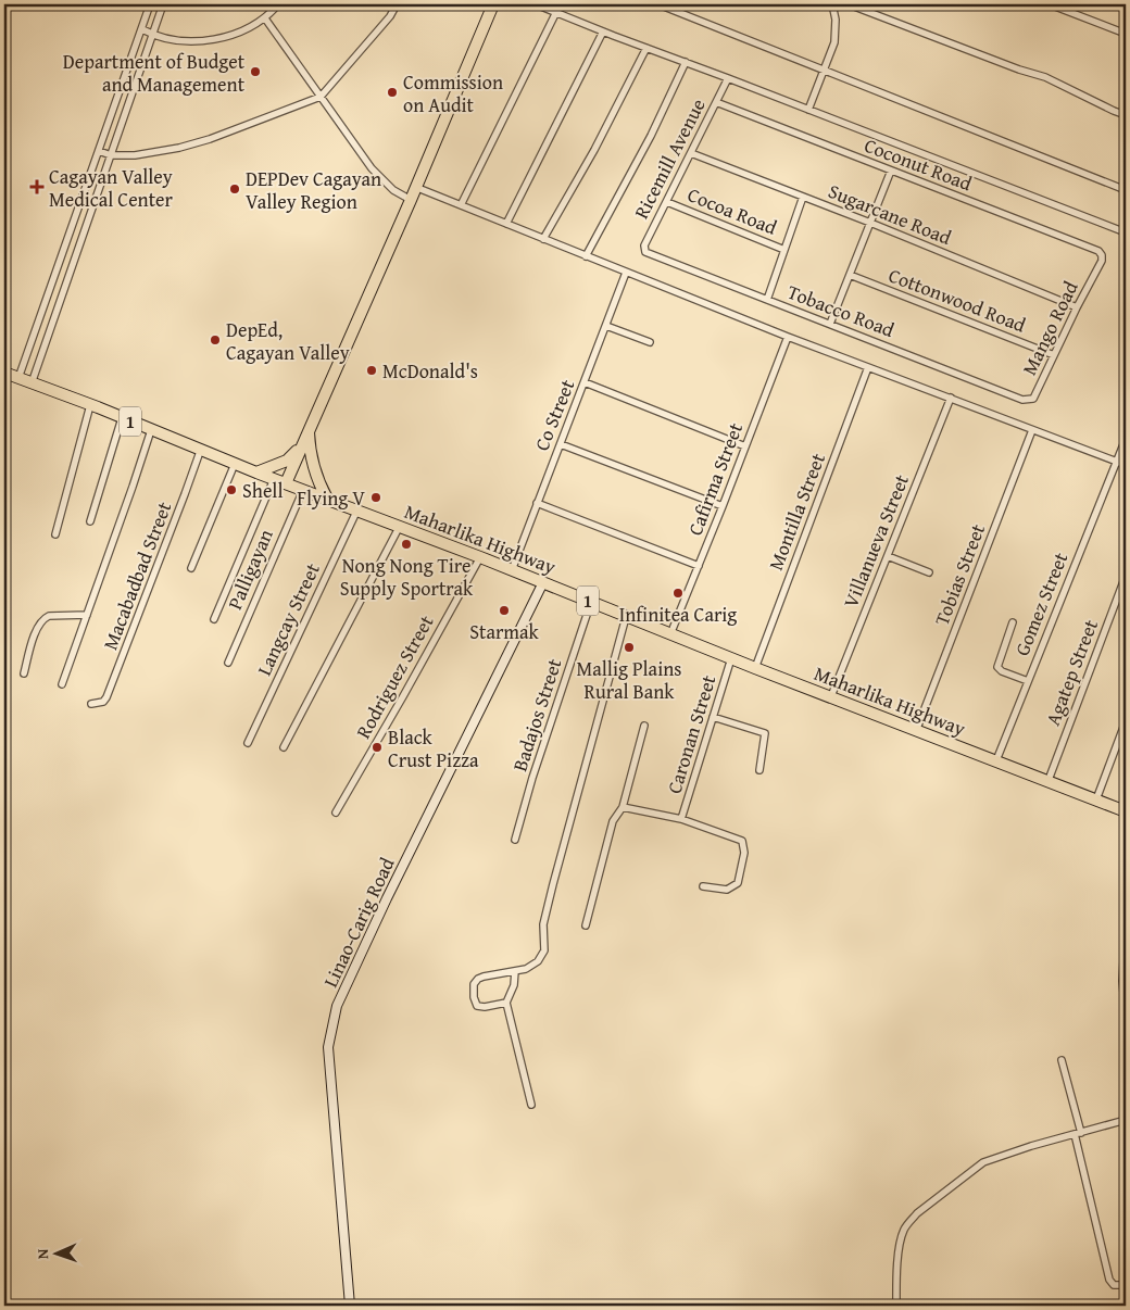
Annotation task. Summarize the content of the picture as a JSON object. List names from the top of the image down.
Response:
{
  "streets": {
    "highway": ["1", "Maharlika Highway"],
    "main road": ["Linao-Carig Road"],
    "street": [
      "Ricemill Avenue",
      "Coconut Road",
      "Cocoa Road",
      "Sugarcane Road",
      "Cottonwood Road",
      "Tobacco Road",
      "Mango Road",
      "Co Street",
      "Cafirma Street",
      "Montilla Street",
      "Villanueva Street",
      "Palligayan",
      "Tobias Street",
      "Macabadbad Street",
      "Gomez Street",
      "Langcay Street",
      "Agatep Street",
      "Rodriguez Street",
      "Badajos Street",
      "Caronan Street"
    ]
  },
  "crossings": [
    ["Ricemill Avenue", "Coconut Road"],
    ["Ricemill Avenue", "Cocoa Road"],
    ["Ricemill Avenue", "Sugarcane Road"],
    ["Ricemill Avenue", "Tobacco Road"],
    ["Coconut Road", "Mango Road"],
    ["Sugarcane Road", "Mango Road"],
    ["Cottonwood Road", "Mango Road"],
    ["Tobacco Road", "Mango Road"],
    ["Co Street", "Maharlika Highway"],
    ["Cafirma Street", "Maharlika Highway"],
    ["Montilla Street", "Maharlika Highway"],
    ["Maharlika Highway", "Villanueva Street"],
    ["Maharlika Highway", "Palligayan"],
    ["Maharlika Highway", "Tobias Street"],
    ["Maharlika Highway", "Macabadbad Street"],
    ["Maharlika Highway", "Gomez Street"],
    ["Maharlika Highway", "Langcay Street"],
    ["Maharlika Highway", "Agatep Street"],
    ["Maharlika Highway", "Rodriguez Street"],
    ["Maharlika Highway", "Badajos Street"],
    ["Maharlika Highway", "Caronan Street"],
    ["Maharlika Highway", "Linao-Carig Road"]
  ],
  "places": {
    "other": [
      "Department of Budget and Management",
      "Commission on Audit",
      "DEPDev Cagayan Valley Region",
      "DepEd, Cagayan Valley",
      "McDonald's",
      "Shell",
      "Flying V",
      "Nong Nong Tire Supply Sportrak",
      "Infinitea Carig",
      "Starmak",
      "Mallig Plains Rural Bank",
      "Black Crust Pizza"
    ],
    "health": ["Cagayan Valley Medical Center"]
  },
  "north": "left"
}
